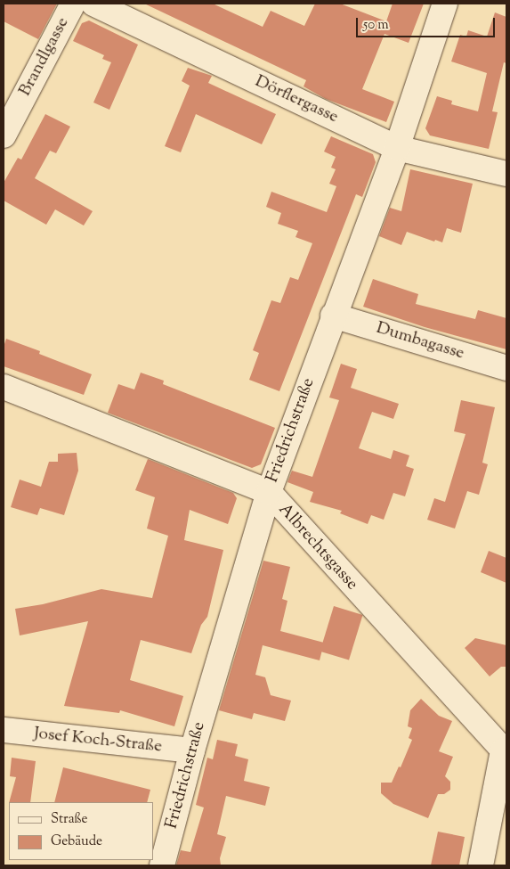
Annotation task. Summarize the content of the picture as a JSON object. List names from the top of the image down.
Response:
{
  "streets": {
    "street": [
      "Brandlgasse",
      "Dörflergasse",
      "Dumbagasse",
      "Friedrichstraße",
      "Albrechtsgasse",
      "Josef Koch-Straße"
    ]
  },
  "crossings": [
    ["Dörflergasse", "Friedrichstraße"],
    ["Dumbagasse", "Friedrichstraße"],
    ["Friedrichstraße", "Albrechtsgasse"],
    ["Friedrichstraße", "Josef Koch-Straße"]
  ],
  "legend": ["Straße", "Gebäude"],
  "scale_bar": "50 m"
}
